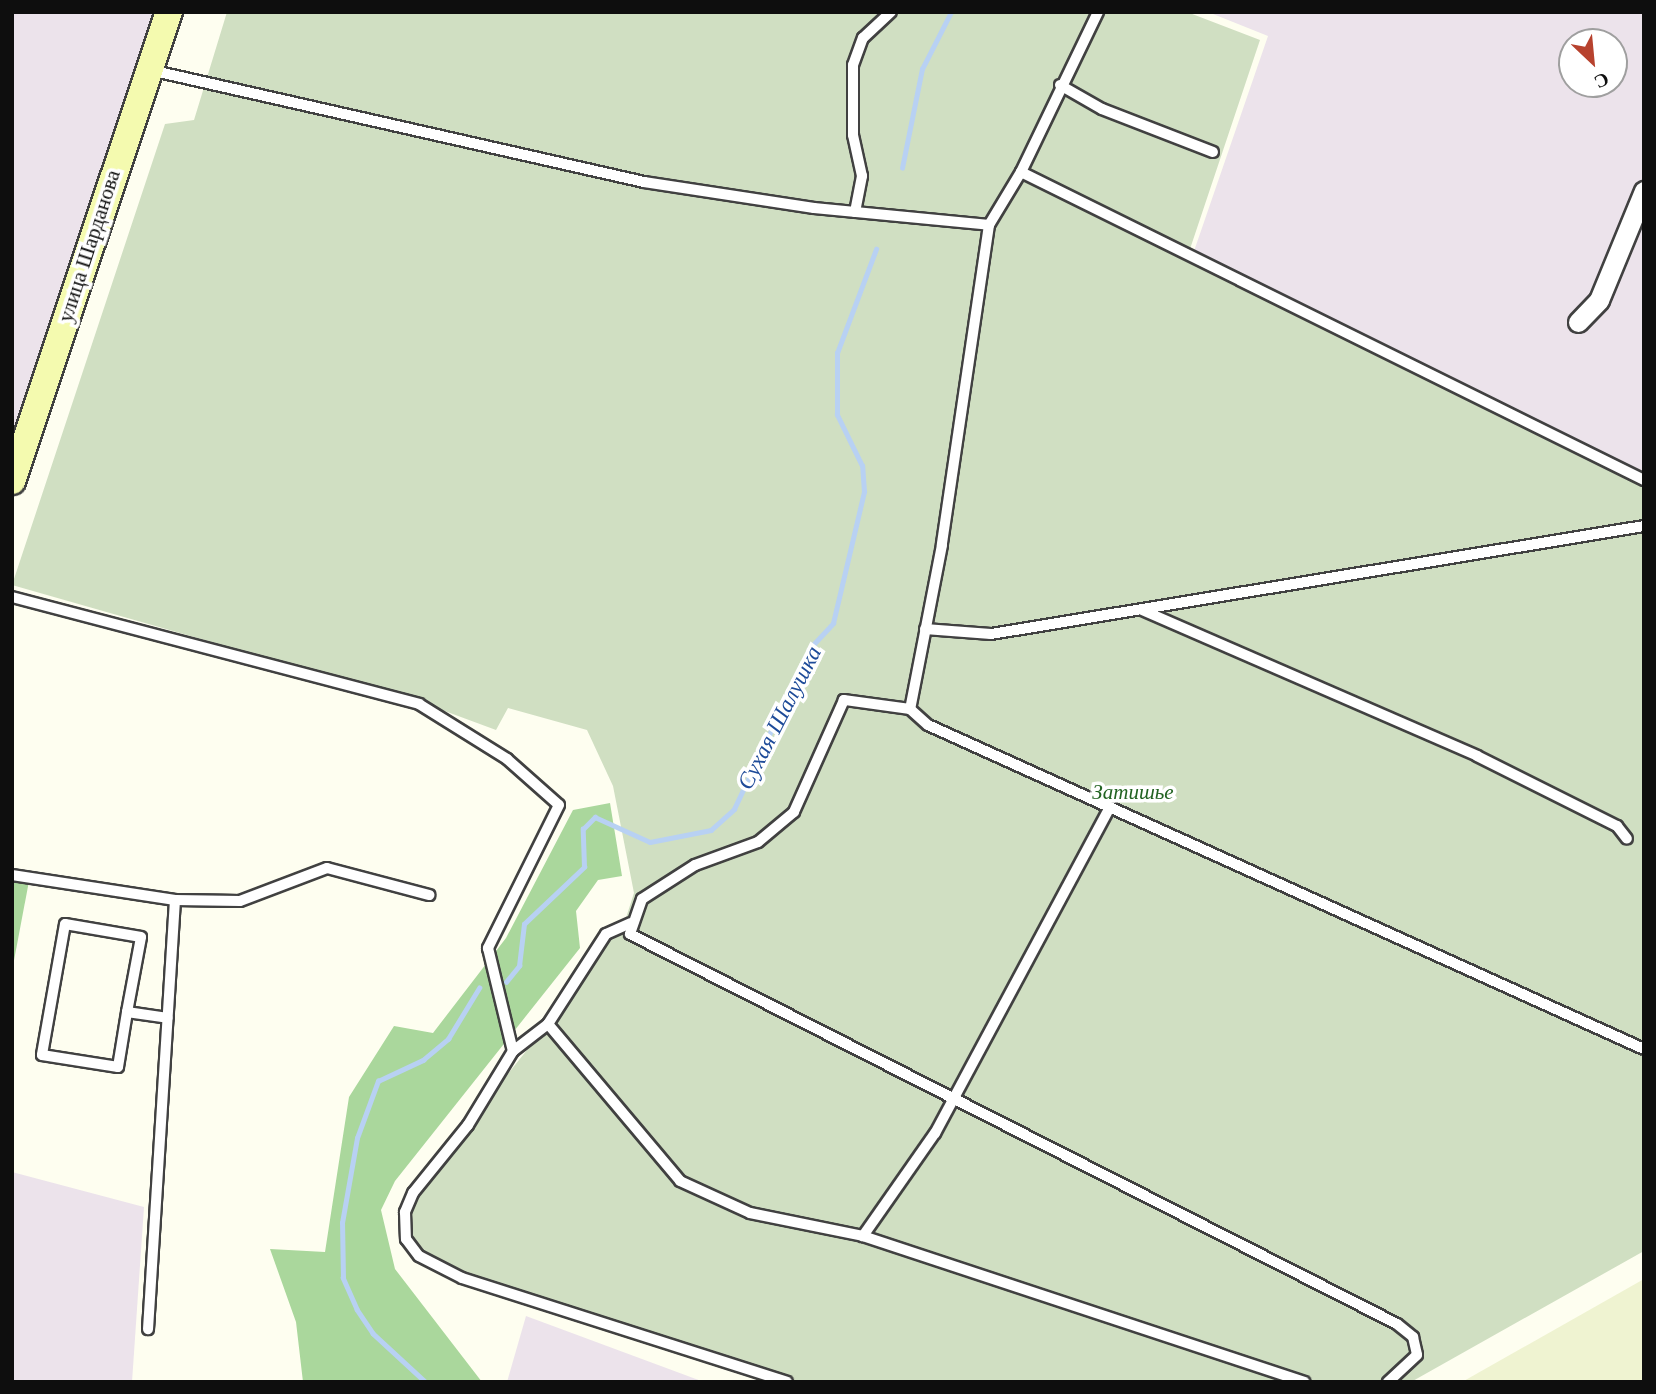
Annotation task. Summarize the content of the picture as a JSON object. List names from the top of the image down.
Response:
{
  "streets": {
    "main road": ["улица Шарданова"]
  },
  "water": ["Сухая Шалушка"],
  "parks": ["Затишье"],
  "north": "bottom right"
}
